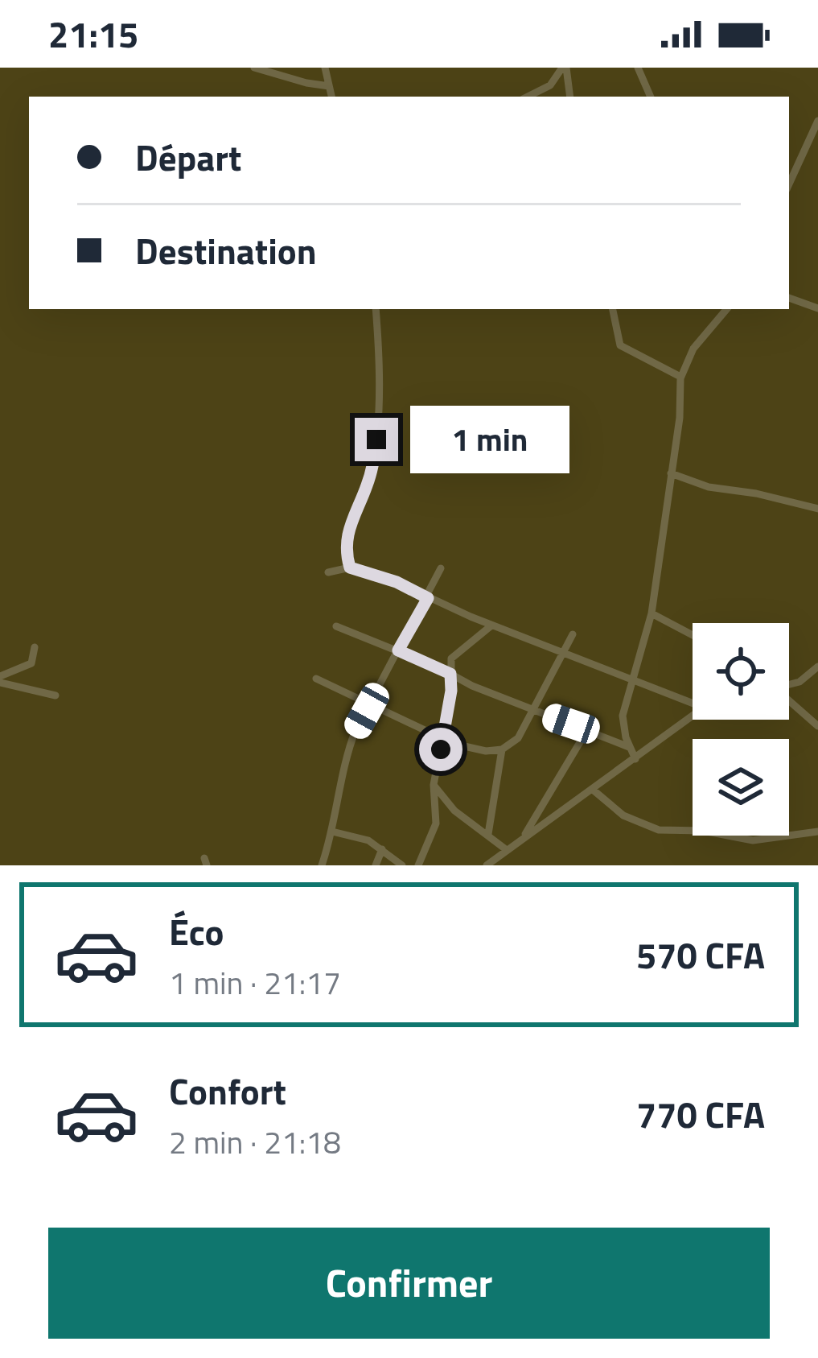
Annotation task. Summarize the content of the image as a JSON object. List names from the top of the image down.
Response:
{
  "page": {
    "status": "21:15",
    "banner": ["Départ", "Destination"],
    "bubble": "1 min",
    "list": [
      {
        "name": "Éco",
        "note": "1 min · 21:17",
        "value": "570 CFA"
      },
      {
        "name": "Confort",
        "note": "2 min · 21:18",
        "value": "770 CFA"
      }
    ],
    "buttons": "Confirmer"
  }
}
